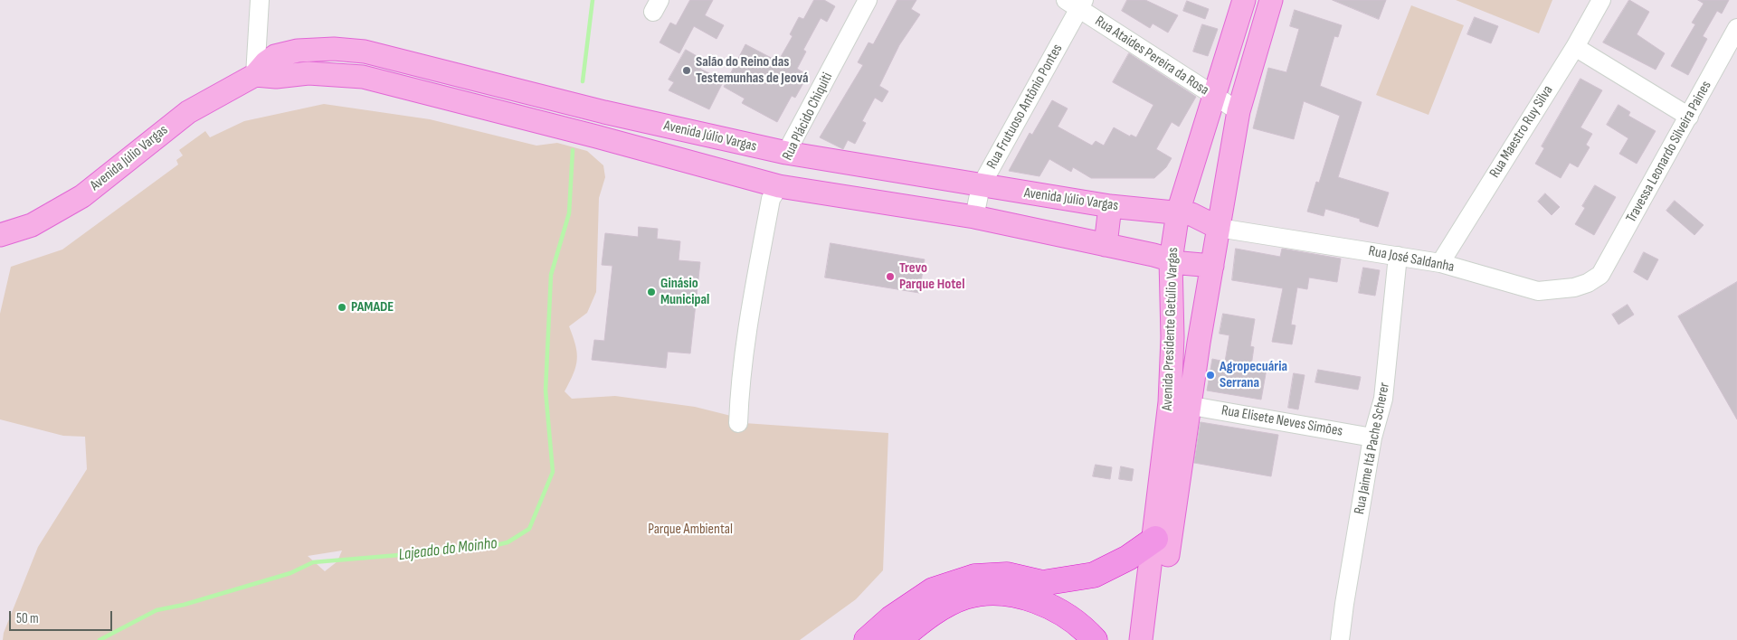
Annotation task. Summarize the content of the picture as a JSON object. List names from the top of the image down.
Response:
{
  "streets": {
    "main road": ["Rua Plácido Chiquiti", "Avenida Júlio Vargas", "Avenida Presidente Getúlio Vargas"],
    "street": [
      "Rua Ataides Pereira da Rosa",
      "Rua Frutuoso Antônio Pontes",
      "Rua Maestro Ruy Silva",
      "Travessa Leonardo Silveira Paines",
      "Rua José Saldanha",
      "Rua Elisete Neves Simões",
      "Rua Jaime Itá Pache Scherer"
    ]
  },
  "crossings": [
    ["Rua Ataides Pereira da Rosa", "Rua Frutuoso Antônio Pontes"],
    ["Rua Ataides Pereira da Rosa", "Avenida Presidente Getúlio Vargas"],
    ["Rua Frutuoso Antônio Pontes", "Avenida Júlio Vargas"],
    ["Rua Plácido Chiquiti", "Avenida Júlio Vargas"],
    ["Rua Maestro Ruy Silva", "Rua José Saldanha"],
    ["Avenida Júlio Vargas", "Rua José Saldanha"],
    ["Avenida Júlio Vargas", "Avenida Presidente Getúlio Vargas"],
    ["Travessa Leonardo Silveira Paines", "Rua José Saldanha"],
    ["Rua José Saldanha", "Avenida Presidente Getúlio Vargas"],
    ["Rua José Saldanha", "Rua Jaime Itá Pache Scherer"],
    ["Avenida Presidente Getúlio Vargas", "Rua Elisete Neves Simões"],
    ["Rua Elisete Neves Simões", "Rua Jaime Itá Pache Scherer"]
  ],
  "water": ["Lajeado do Moinho"],
  "parks": ["Parque Ambiental"],
  "places": [
    "Salão do Reino das Testemunhas de Jeová",
    "Trevo Parque Hotel",
    "Ginásio Municipal",
    "PAMADE",
    "Agropecuária Serrana"
  ],
  "scale_bar": "50 m"
}
